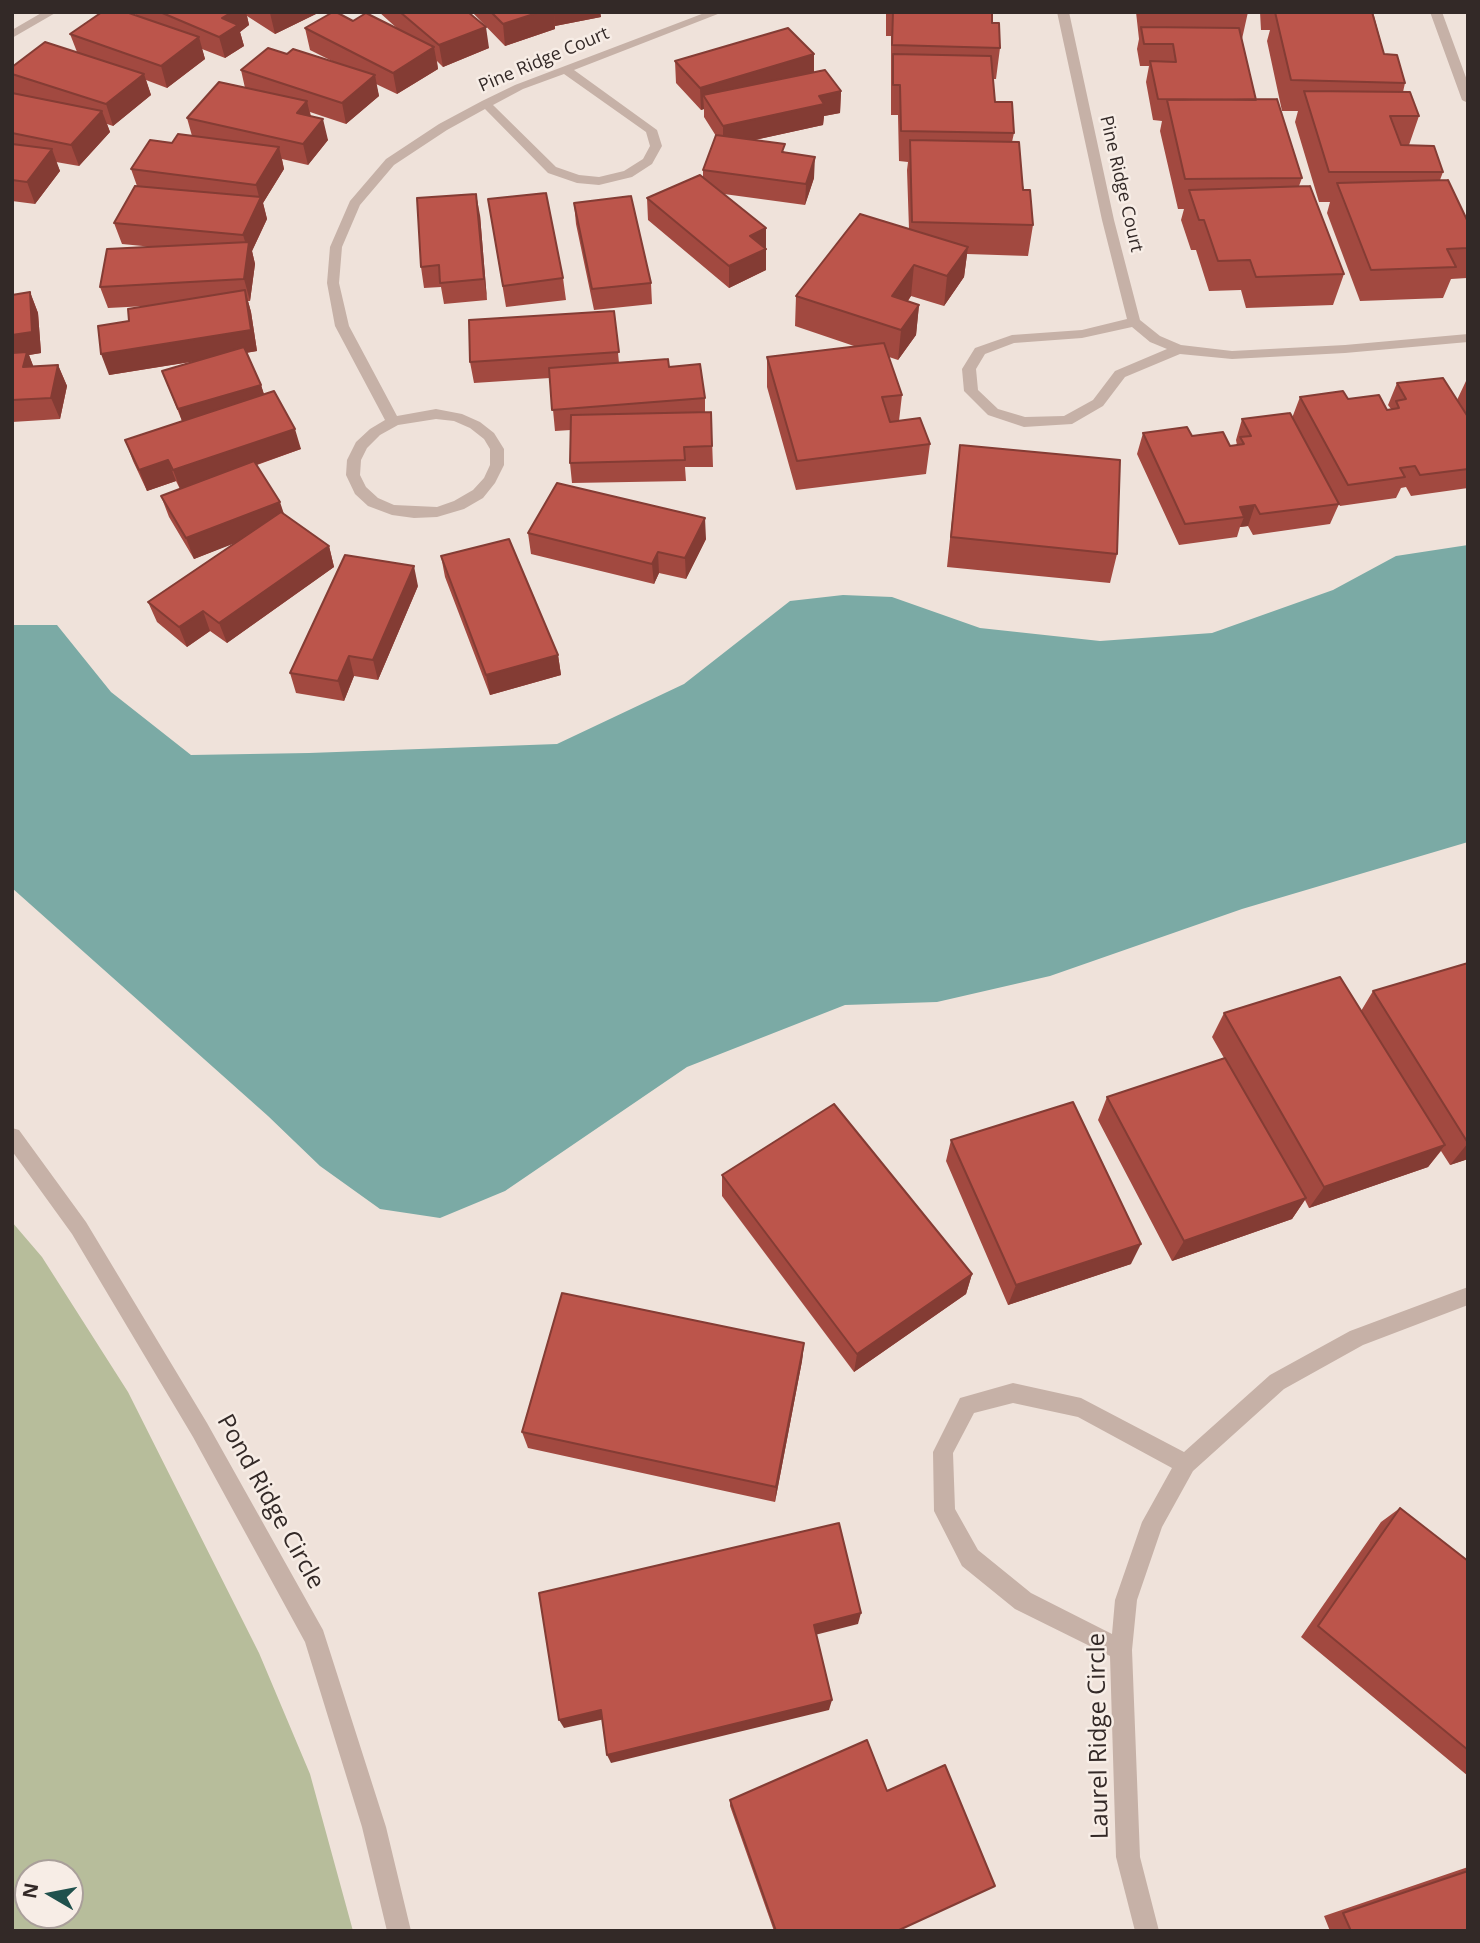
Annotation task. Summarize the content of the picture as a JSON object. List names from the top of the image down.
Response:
{
  "streets": {
    "street": ["Pine Ridge Court", "Pond Ridge Circle", "Laurel Ridge Circle"]
  },
  "north": "left"
}
